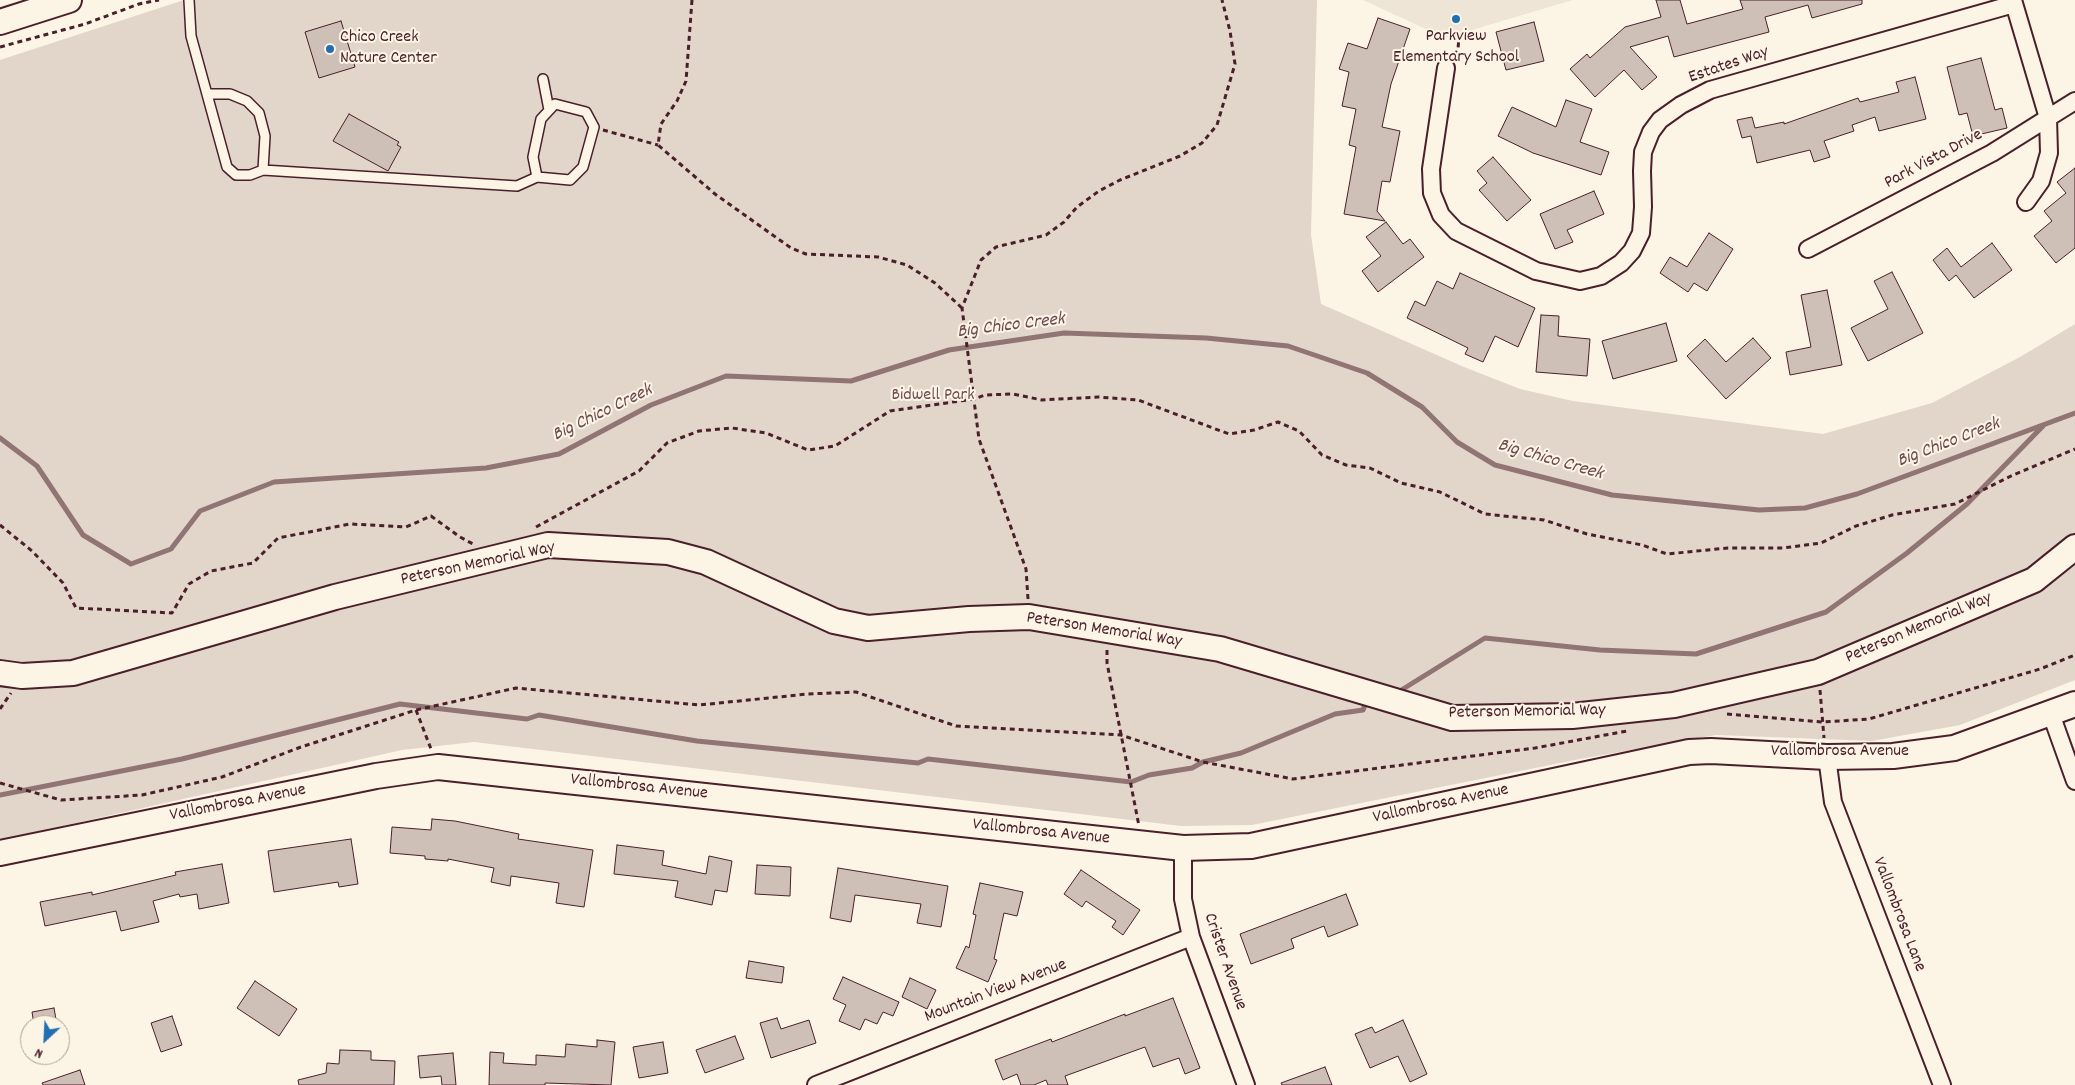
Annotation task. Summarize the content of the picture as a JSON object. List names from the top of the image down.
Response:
{
  "streets": {
    "street": [
      "Estates Way",
      "Park Vista Drive",
      "Peterson Memorial Way",
      "Vallombrosa Avenue",
      "Vallombrosa Lane",
      "Crister Avenue",
      "Mountain View Avenue"
    ]
  },
  "crossings": [
    ["Vallombrosa Avenue", "Vallombrosa Lane"],
    ["Vallombrosa Avenue", "Crister Avenue"],
    ["Crister Avenue", "Mountain View Avenue"]
  ],
  "water": ["Big Chico Creek"],
  "parks": ["Bidwell Park"],
  "places": ["Parkview Elementary School", "Chico Creek Nature Center"],
  "north": "bottom left"
}
